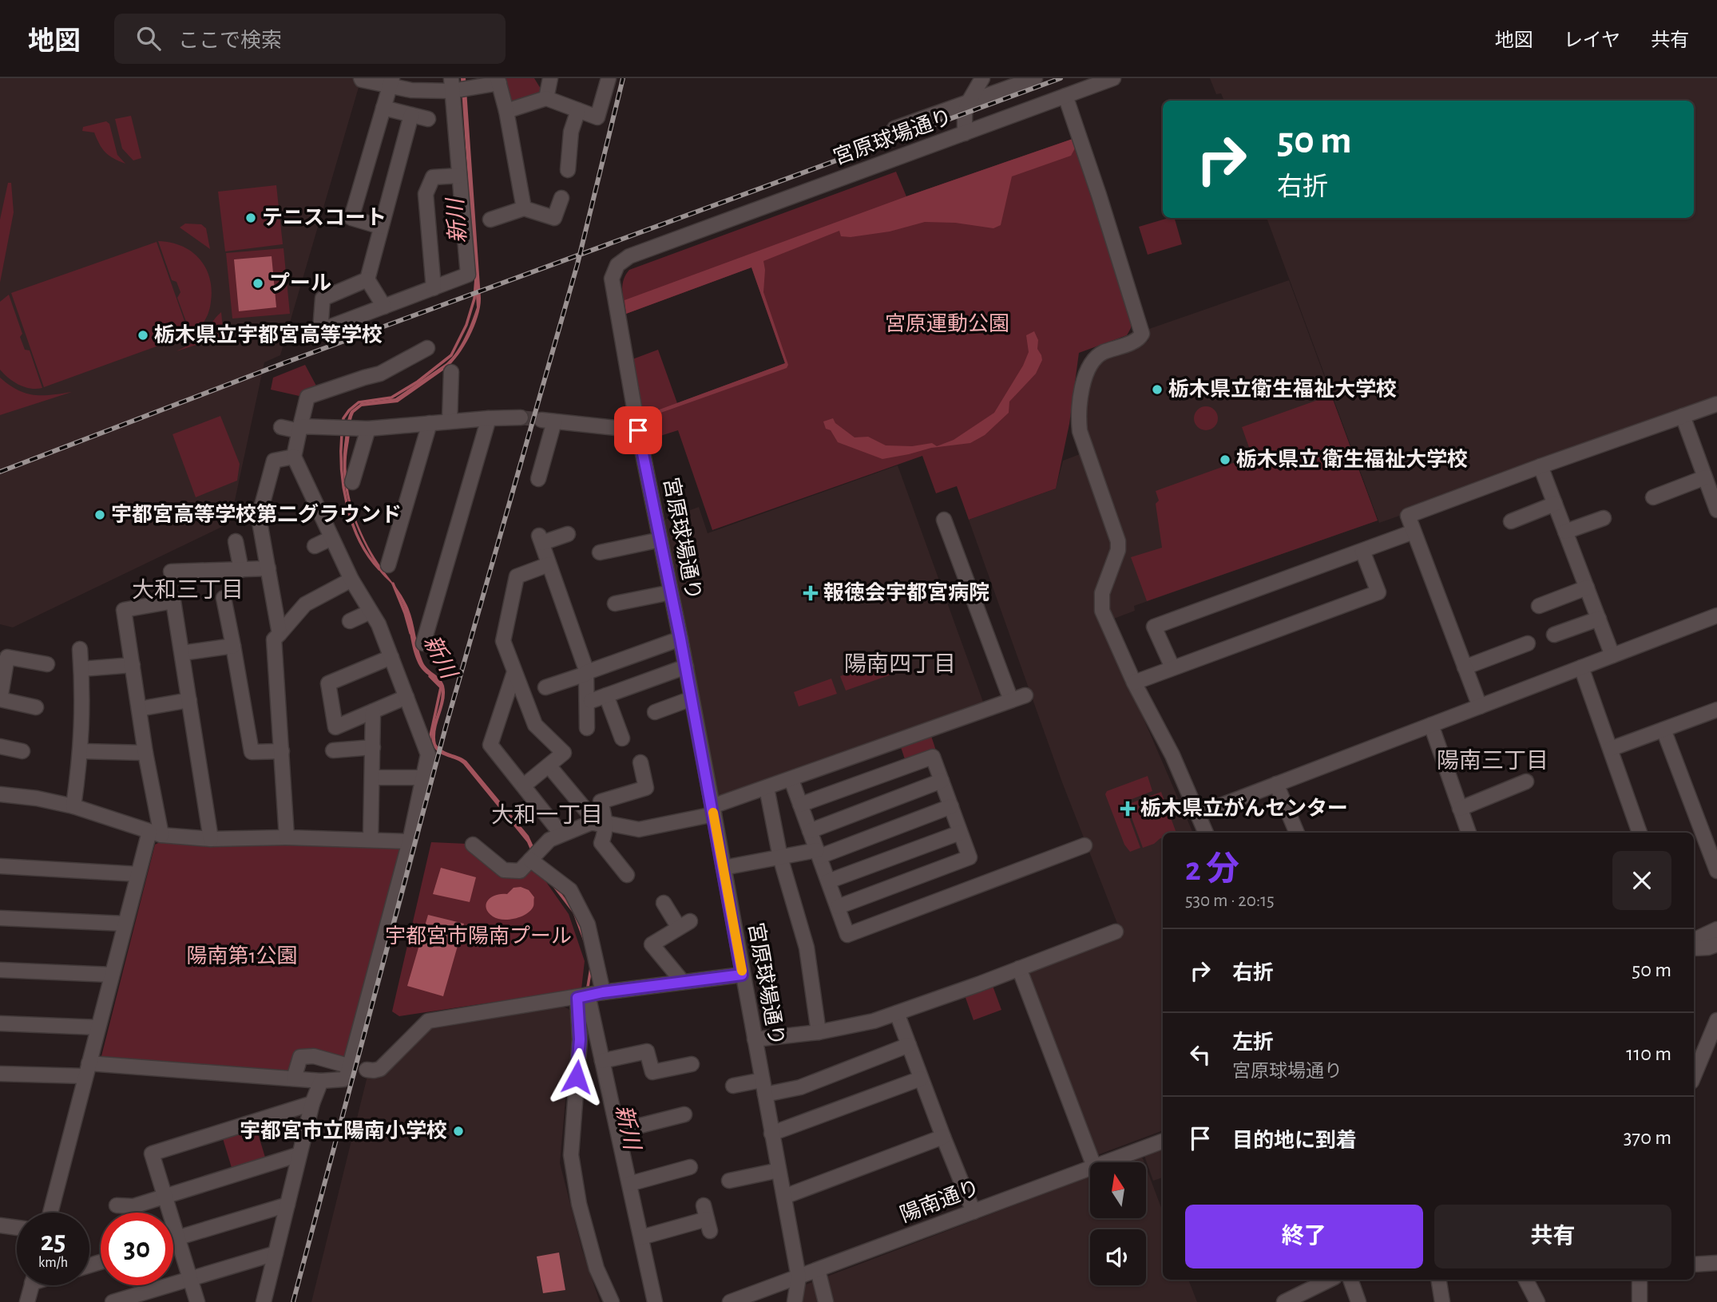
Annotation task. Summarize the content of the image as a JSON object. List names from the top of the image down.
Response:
{
  "streets": {
    "street": ["宮原球場通り", "陽南通り"]
  },
  "crossings": [
    ["宮原球場通り", "陽南通り"]
  ],
  "districts": [
    "大和三丁目",
    "陽南四丁目",
    "陽南三丁目",
    "大和一丁目"
  ],
  "water": ["新川"],
  "parks": ["宮原運動公園", "宇都宮市陽南プール", "陽南第1公園"],
  "places": {
    "other": [
      "テニスコート",
      "プール",
      "栃木県立宇都宮高等学校",
      "栃木県立衛生福祉大学校",
      "栃木県立 衛生福祉大学校",
      "宇都宮高等学校第二グラウンド",
      "宇都宮市立陽南小学校"
    ],
    "health": ["報徳会宇都宮病院", "栃木県立がんセンター"]
  },
  "north": "top",
  "page": {
    "header": "地図",
    "search": "ここで検索",
    "nav": ["地図", "レイヤ", "共有"],
    "turn": ["50 m", "右折"],
    "heading": ["2 分", "530 m · 20:15"],
    "list": [
      {
        "name": "右折",
        "value": "50 m"
      },
      {
        "name": "左折",
        "note": "宮原球場通り",
        "value": "110 m"
      },
      {
        "name": "目的地に到着",
        "value": "370 m"
      }
    ],
    "buttons": ["終了", "共有"],
    "speed": "25 km/h",
    "limit": "30"
  }
}
